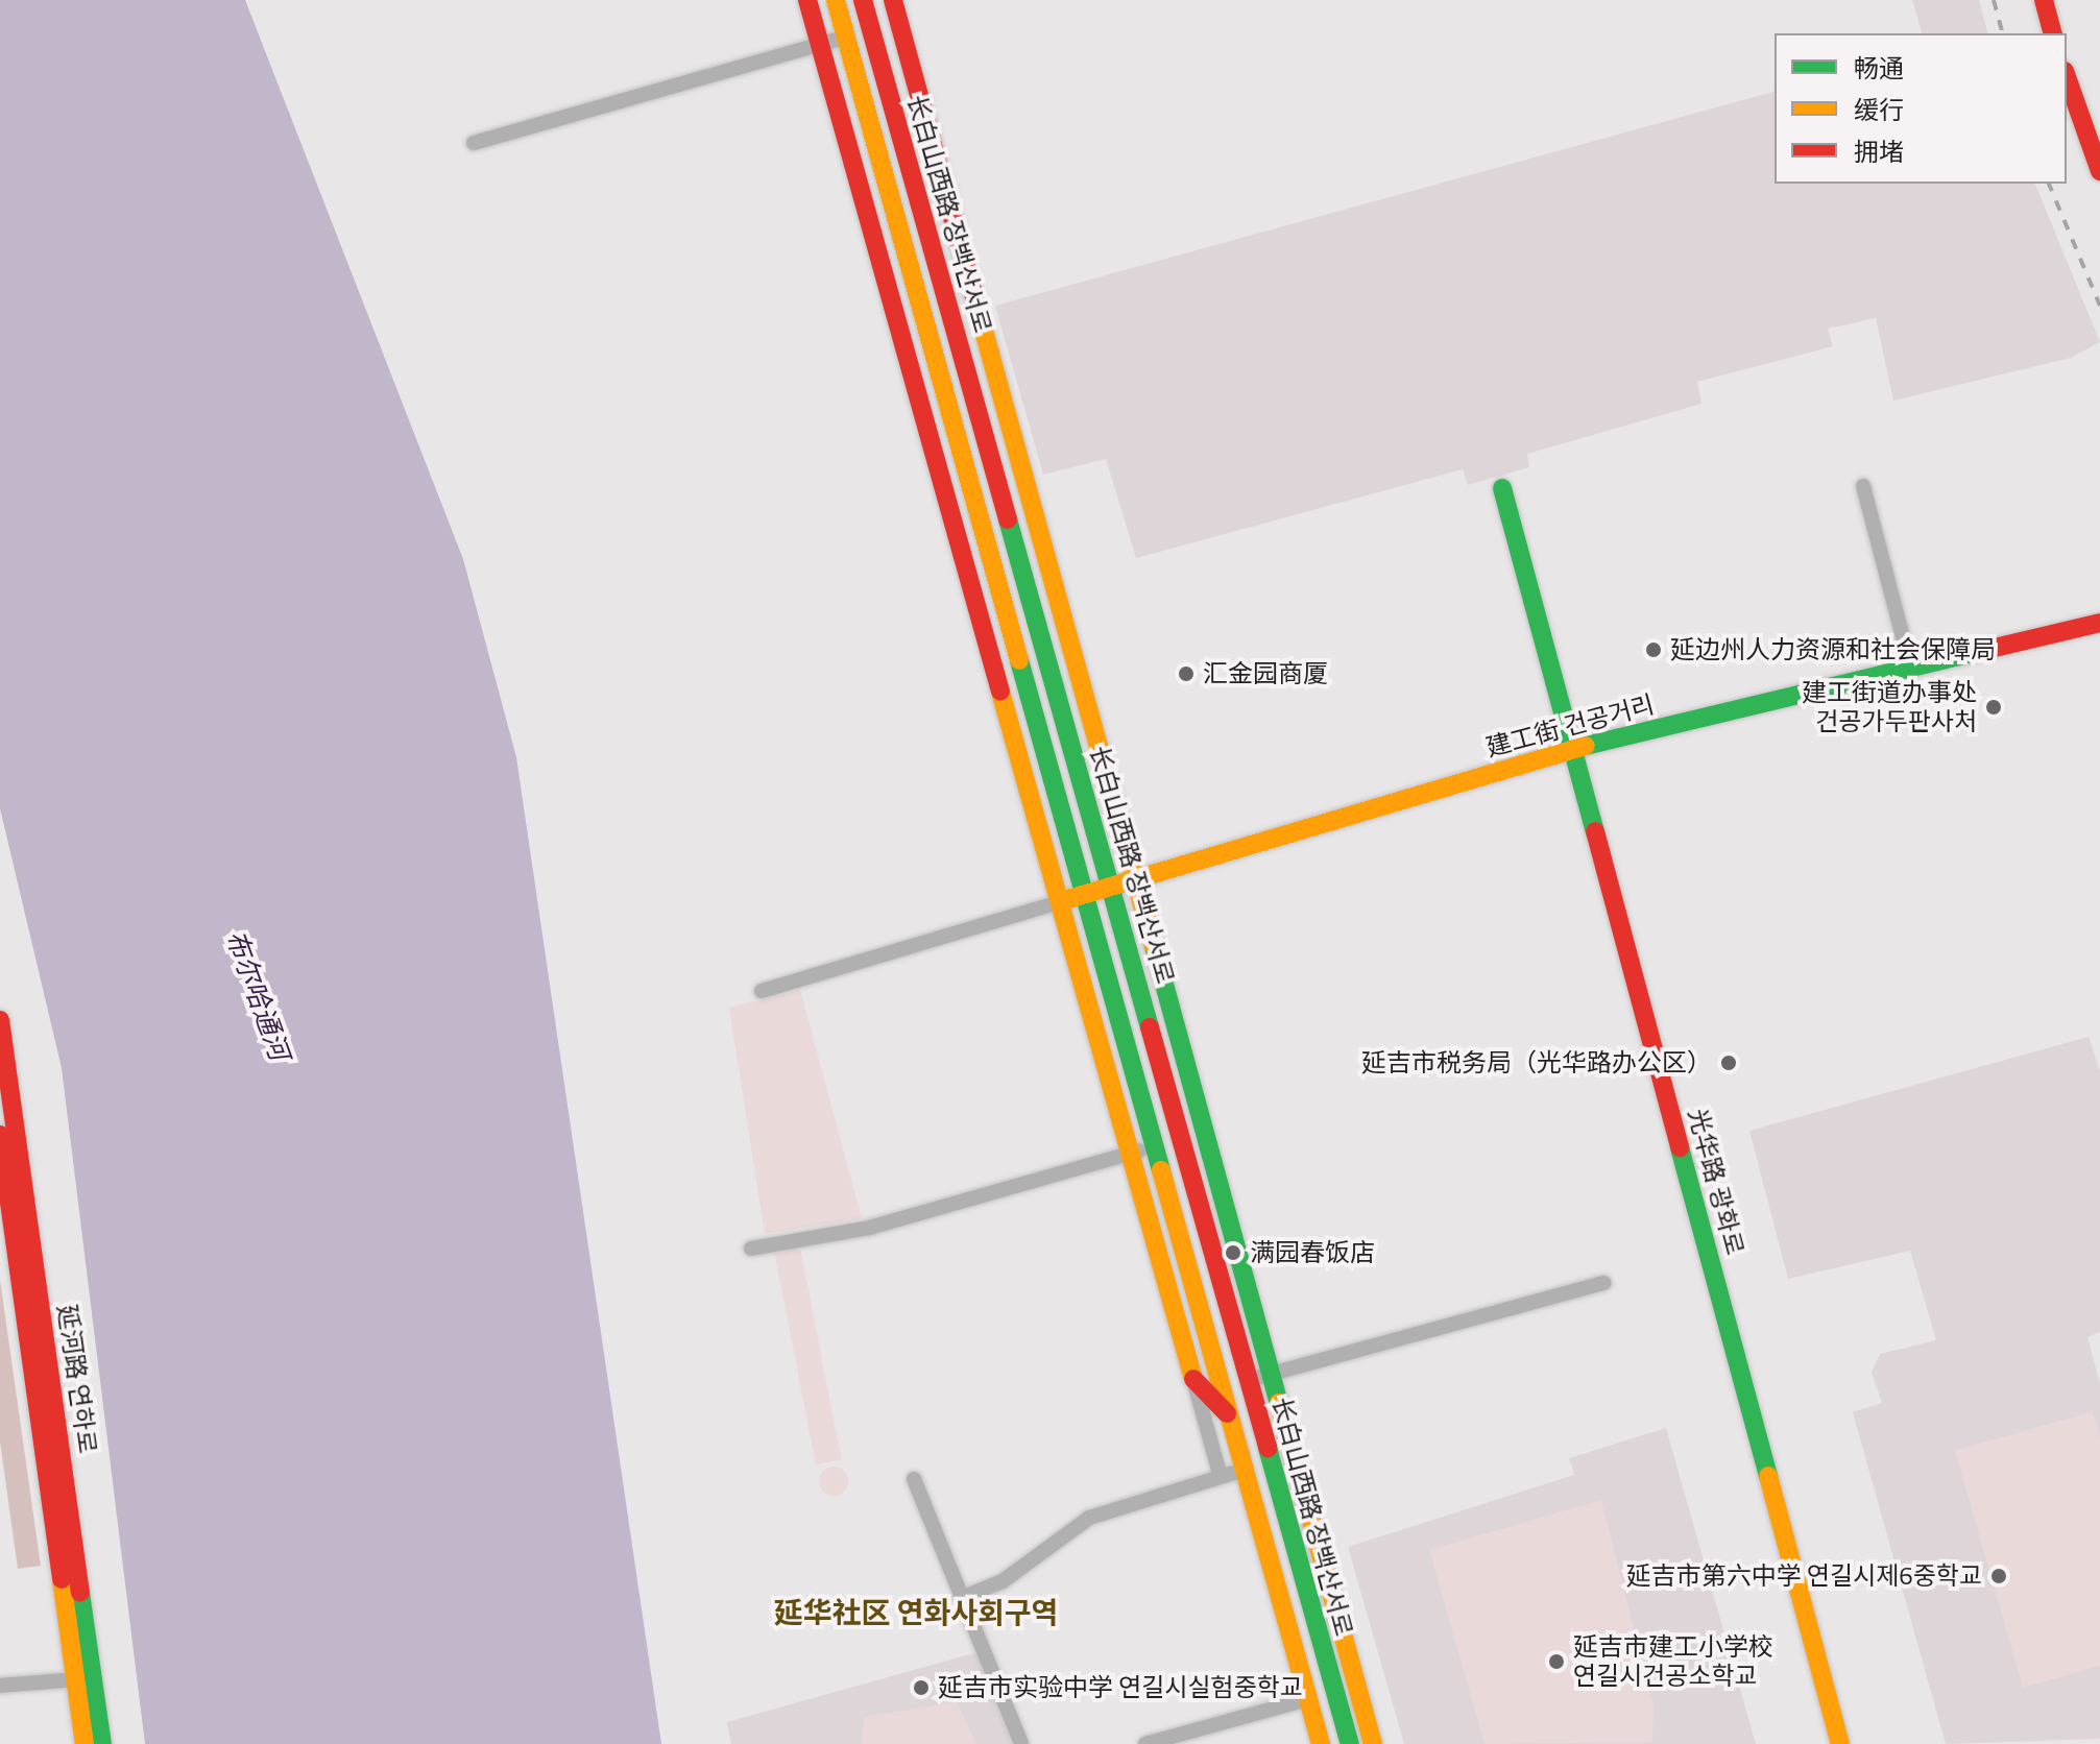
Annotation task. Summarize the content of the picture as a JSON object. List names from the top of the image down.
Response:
{
  "streets": {
    "main road": [
      "长白山西路 장백산서로",
      "建工街 건공거리",
      "光华路 광화로",
      "延河路 연하로"
    ]
  },
  "crossings": [
    ["长白山西路 장백산서로", "建工街 건공거리"],
    ["建工街 건공거리", "光华路 광화로"]
  ],
  "districts": ["延华社区 연화사회구역"],
  "water": ["布尔哈通河"],
  "places": [
    "延边州人力资源和社会保障局",
    "汇金园商厦",
    "建工街道办事处 건공가두판사처",
    "延吉市税务局（光华路办公区）",
    "满园春饭店",
    "延吉市第六中学 연길시제6중학교",
    "延吉市建工小学校 연길시건공소학교",
    "延吉市实验中学 연길시실험중학교"
  ],
  "legend": ["畅通", "缓行", "拥堵"]
}
